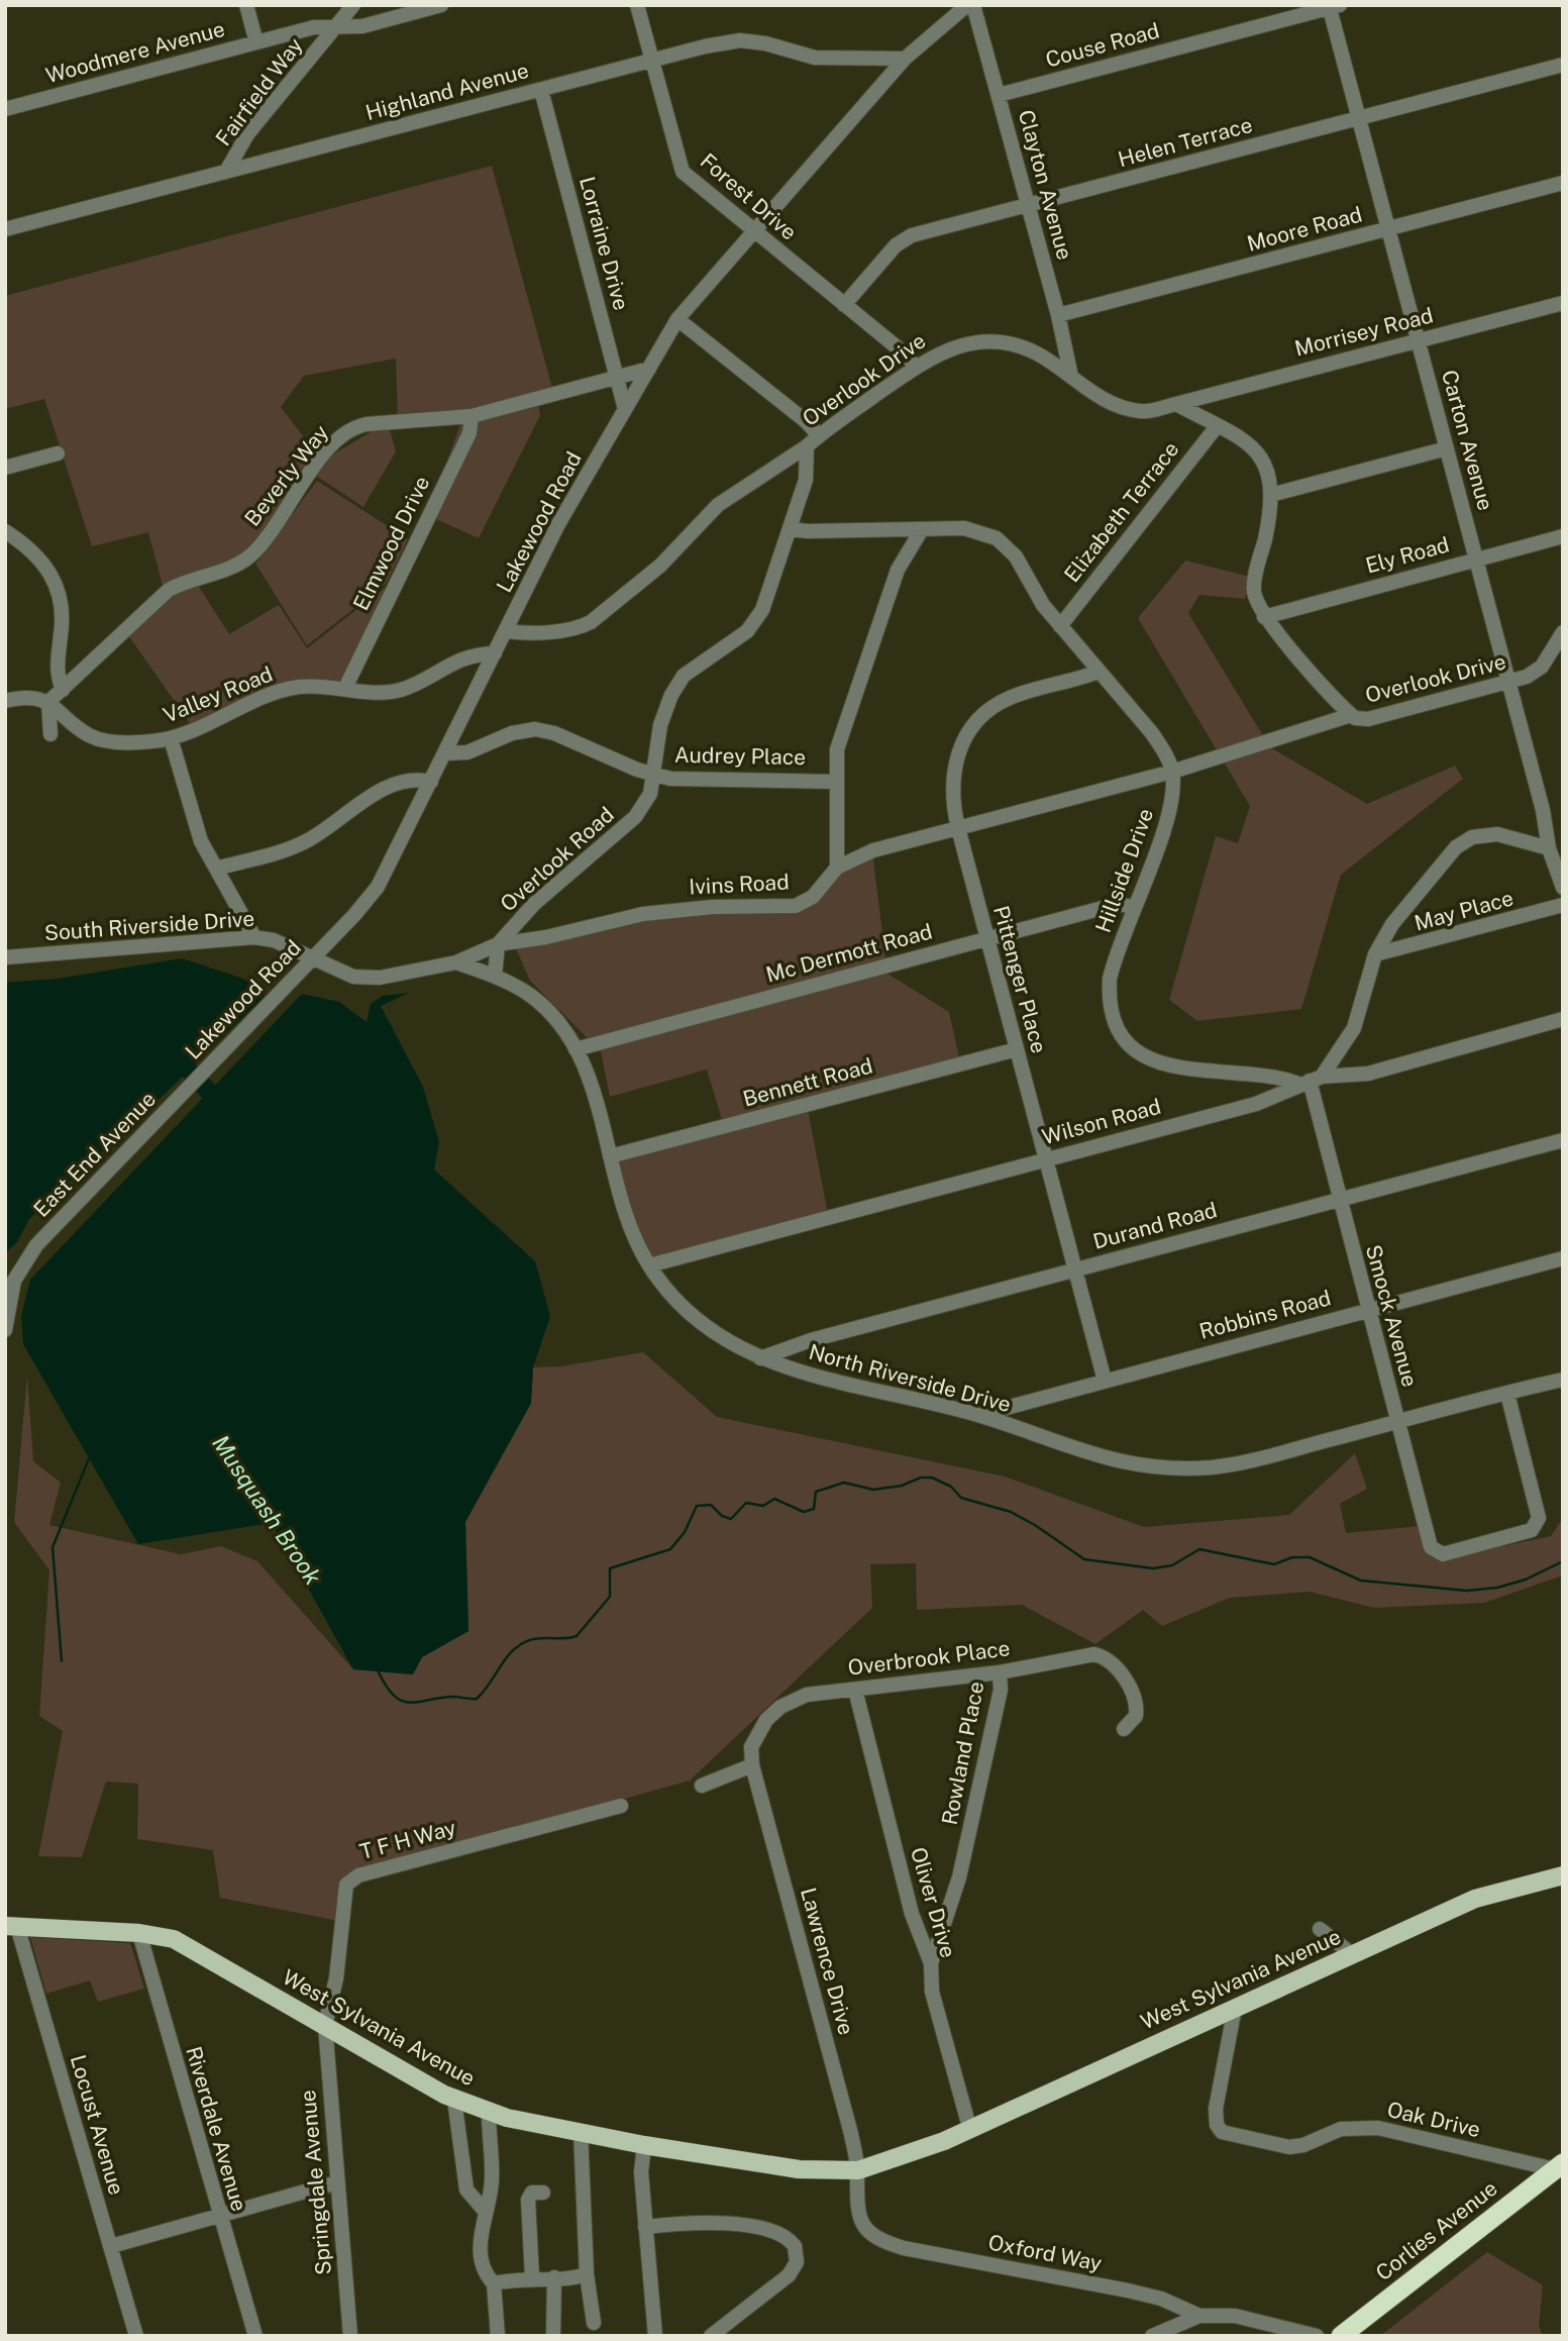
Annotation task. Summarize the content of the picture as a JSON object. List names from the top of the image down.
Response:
{
  "streets": {
    "highway": ["Corlies Avenue"],
    "main road": ["West Sylvania Avenue"],
    "street": [
      "Couse Road",
      "Woodmere Avenue",
      "Fairfield Way",
      "Highland Avenue",
      "Helen Terrace",
      "Clayton Avenue",
      "Forest Drive",
      "Moore Road",
      "Lorraine Drive",
      "Morrisey Road",
      "Overlook Drive",
      "Carton Avenue",
      "Beverly Way",
      "Elizabeth Terrace",
      "Lakewood Road",
      "Elmwood Drive",
      "Ely Road",
      "Valley Road",
      "Audrey Place",
      "Overlook Road",
      "Hillside Drive",
      "Ivins Road",
      "May Place",
      "South Riverside Drive",
      "Mc Dermott Road",
      "Pittenger Place",
      "Bennett Road",
      "Wilson Road",
      "East End Avenue",
      "Durand Road",
      "Robbins Road",
      "Smock Avenue",
      "North Riverside Drive",
      "Overbrook Place",
      "Rowland Place",
      "T F H Way",
      "Oliver Drive",
      "Lawrence Drive",
      "Oak Drive",
      "Locust Avenue",
      "Riverdale Avenue",
      "Springdale Avenue",
      "Oxford Way"
    ]
  },
  "crossings": [
    ["Couse Road", "Clayton Avenue"],
    ["Couse Road", "Carton Avenue"],
    ["Woodmere Avenue", "Fairfield Way"],
    ["Fairfield Way", "Highland Avenue"],
    ["Highland Avenue", "Forest Drive"],
    ["Highland Avenue", "Lorraine Drive"],
    ["Highland Avenue", "Lakewood Road"],
    ["Helen Terrace", "Clayton Avenue"],
    ["Helen Terrace", "Forest Drive"],
    ["Helen Terrace", "Carton Avenue"],
    ["Clayton Avenue", "Moore Road"],
    ["Clayton Avenue", "Overlook Drive"],
    ["Forest Drive", "Overlook Drive"],
    ["Forest Drive", "Lakewood Road"],
    ["Moore Road", "Carton Avenue"],
    ["Lorraine Drive", "Beverly Way"],
    ["Lorraine Drive", "Lakewood Road"],
    ["Morrisey Road", "Overlook Drive"],
    ["Morrisey Road", "Carton Avenue"],
    ["Overlook Drive", "Carton Avenue"],
    ["Overlook Drive", "Elizabeth Terrace"],
    ["Overlook Drive", "Ely Road"],
    ["Overlook Drive", "Audrey Place"],
    ["Overlook Drive", "Overlook Road"],
    ["Overlook Drive", "Hillside Drive"],
    ["Overlook Drive", "Ivins Road"],
    ["Carton Avenue", "Ely Road"],
    ["Beverly Way", "Lakewood Road"],
    ["Beverly Way", "Elmwood Drive"],
    ["Beverly Way", "Valley Road"],
    ["Elizabeth Terrace", "Hillside Drive"],
    ["Lakewood Road", "Valley Road"],
    ["Lakewood Road", "Audrey Place"],
    ["Lakewood Road", "South Riverside Drive"],
    ["Lakewood Road", "East End Avenue"],
    ["Elmwood Drive", "Valley Road"],
    ["Audrey Place", "Overlook Road"],
    ["Overlook Road", "Ivins Road"],
    ["Overlook Road", "North Riverside Drive"],
    ["Hillside Drive", "Ivins Road"],
    ["Hillside Drive", "Mc Dermott Road"],
    ["Hillside Drive", "Pittenger Place"],
    ["Hillside Drive", "Wilson Road"],
    ["Hillside Drive", "Smock Avenue"],
    ["Ivins Road", "South Riverside Drive"],
    ["Ivins Road", "Pittenger Place"],
    ["Ivins Road", "North Riverside Drive"],
    ["South Riverside Drive", "North Riverside Drive"],
    ["Mc Dermott Road", "Pittenger Place"],
    ["Mc Dermott Road", "North Riverside Drive"],
    ["Pittenger Place", "Bennett Road"],
    ["Pittenger Place", "Wilson Road"],
    ["Pittenger Place", "Durand Road"],
    ["Pittenger Place", "Robbins Road"],
    ["Bennett Road", "North Riverside Drive"],
    ["Wilson Road", "Smock Avenue"],
    ["Wilson Road", "North Riverside Drive"],
    ["Durand Road", "Smock Avenue"],
    ["Durand Road", "North Riverside Drive"],
    ["Robbins Road", "Smock Avenue"],
    ["Robbins Road", "North Riverside Drive"],
    ["Smock Avenue", "North Riverside Drive"],
    ["Overbrook Place", "Rowland Place"],
    ["Overbrook Place", "Oliver Drive"],
    ["Overbrook Place", "Lawrence Drive"],
    ["Rowland Place", "Oliver Drive"],
    ["T F H Way", "West Sylvania Avenue"],
    ["T F H Way", "Springdale Avenue"],
    ["Oliver Drive", "West Sylvania Avenue"],
    ["Lawrence Drive", "West Sylvania Avenue"],
    ["Lawrence Drive", "Oxford Way"],
    ["West Sylvania Avenue", "Oak Drive"],
    ["West Sylvania Avenue", "Locust Avenue"],
    ["West Sylvania Avenue", "Riverdale Avenue"],
    ["West Sylvania Avenue", "Springdale Avenue"],
    ["West Sylvania Avenue", "Oxford Way"],
    ["Oak Drive", "Corlies Avenue"]
  ],
  "water": ["Musquash Brook"]
}
